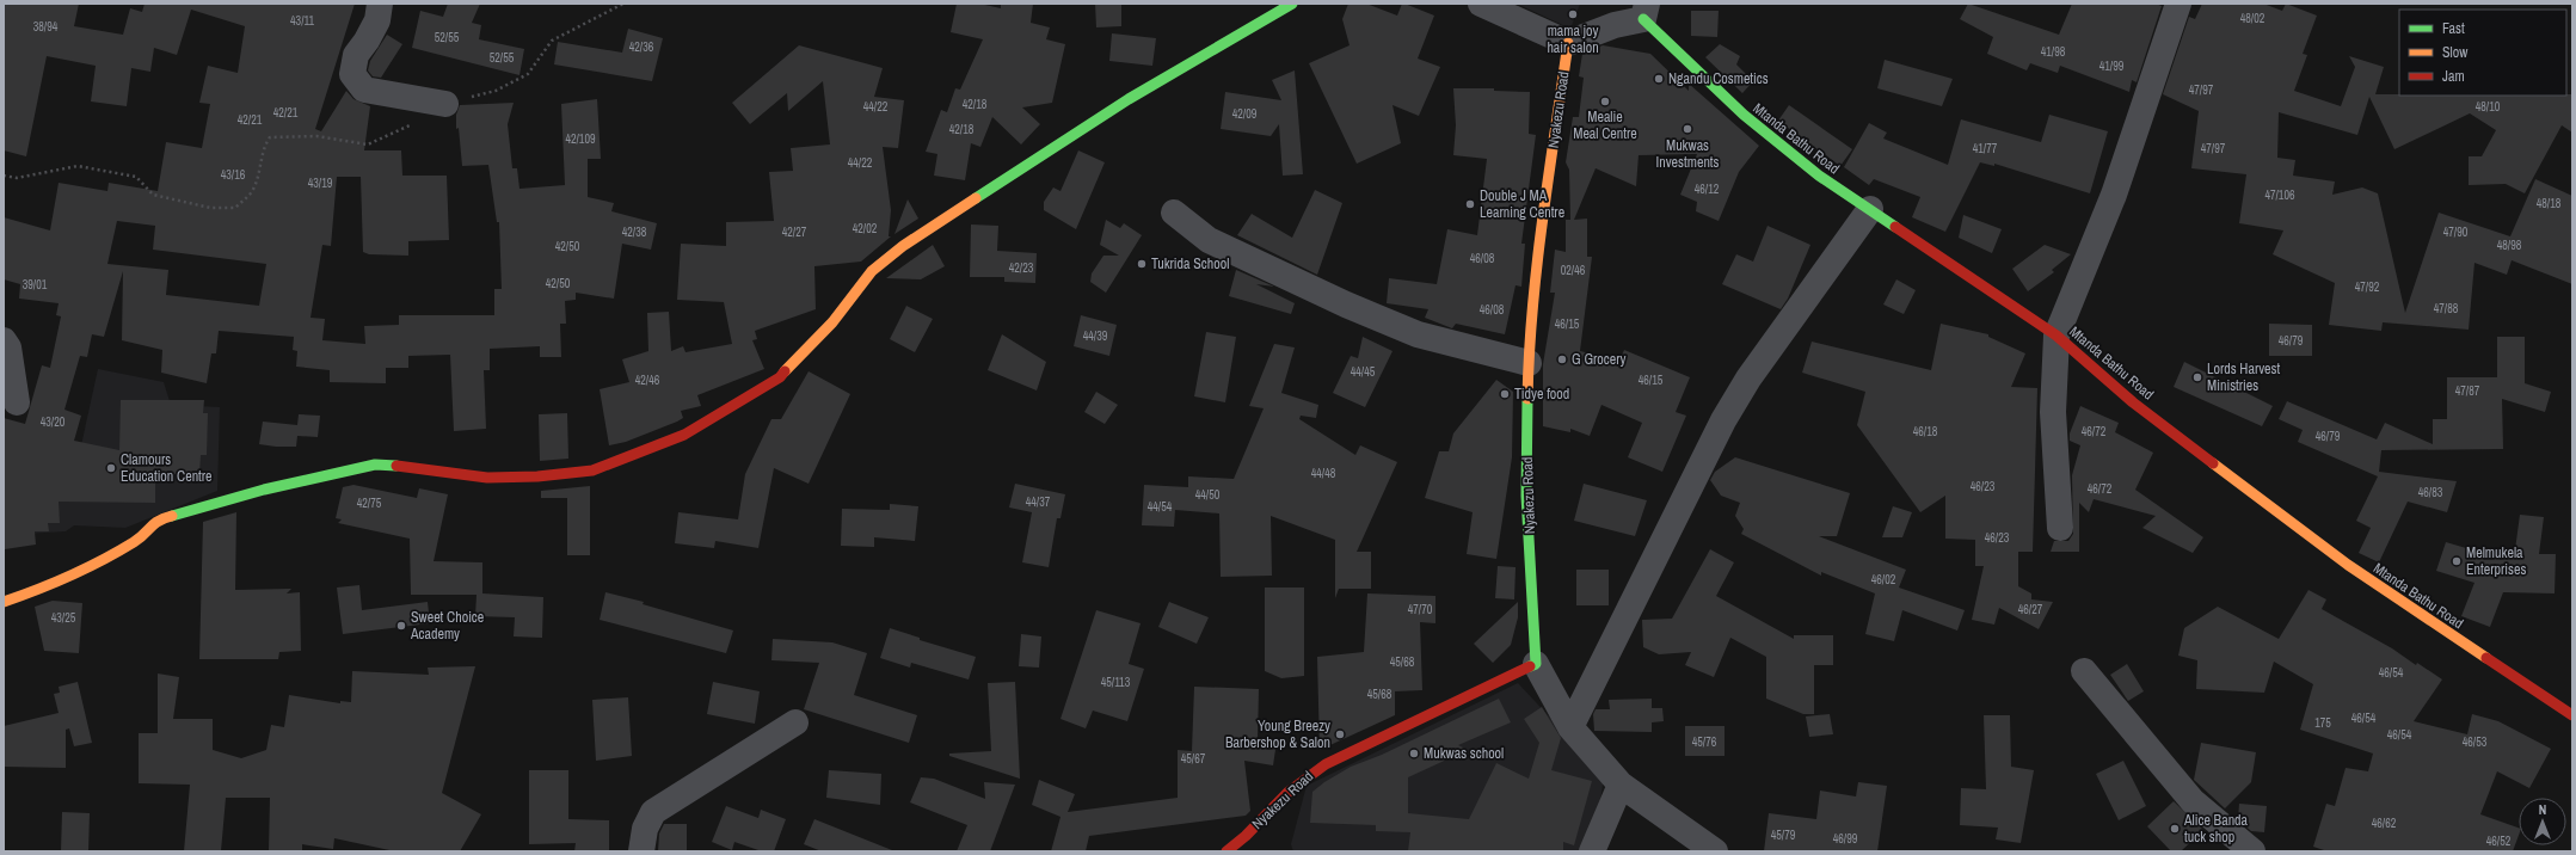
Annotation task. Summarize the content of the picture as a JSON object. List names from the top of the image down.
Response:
{
  "streets": {
    "street": ["Nyakezu Road", "Mtanda Bathu Road"]
  },
  "places": [
    "mama joy hair salon",
    "Ngandu Cosmetics",
    "Mealie Meal Centre",
    "Mukwas Investments",
    "Double J MA Learning Centre",
    "Tukrida School",
    "G Grocery",
    "Lords Harvest Ministries",
    "Tidye food",
    "Clamours Education Centre",
    "Melmukela Enterprises",
    "Sweet Choice Academy",
    "Young Breezy Barbershop & Salon",
    "Mukwas school",
    "Alice Banda tuck shop"
  ],
  "house_numbers": [
    "48/02",
    "43/11",
    "38/94",
    "52/55",
    "42/36",
    "41/98",
    "52/55",
    "41/99",
    "47/97",
    "42/18",
    "44/22",
    "48/10",
    "42/21",
    "42/09",
    "42/21",
    "42/18",
    "42/109",
    "41/77",
    "47/97",
    "44/22",
    "43/16",
    "43/19",
    "46/12",
    "47/106",
    "48/18",
    "42/02",
    "42/38",
    "42/27",
    "47/90",
    "48/98",
    "42/50",
    "46/08",
    "42/23",
    "02/46",
    "42/50",
    "39/01",
    "47/92",
    "47/88",
    "46/08",
    "46/15",
    "44/39",
    "46/79",
    "44/45",
    "42/46",
    "46/15",
    "47/87",
    "43/20",
    "46/18",
    "46/72",
    "46/79",
    "44/48",
    "46/23",
    "46/72",
    "46/83",
    "44/50",
    "44/37",
    "42/75",
    "44/54",
    "46/23",
    "46/02",
    "47/70",
    "46/27",
    "43/25",
    "45/68",
    "46/54",
    "45/113",
    "45/68",
    "46/54",
    "175",
    "46/54",
    "45/76",
    "46/53",
    "45/67",
    "46/62",
    "45/79",
    "46/99",
    "46/52"
  ],
  "legend": ["Fast", "Slow", "Jam"],
  "north": "top"
}
